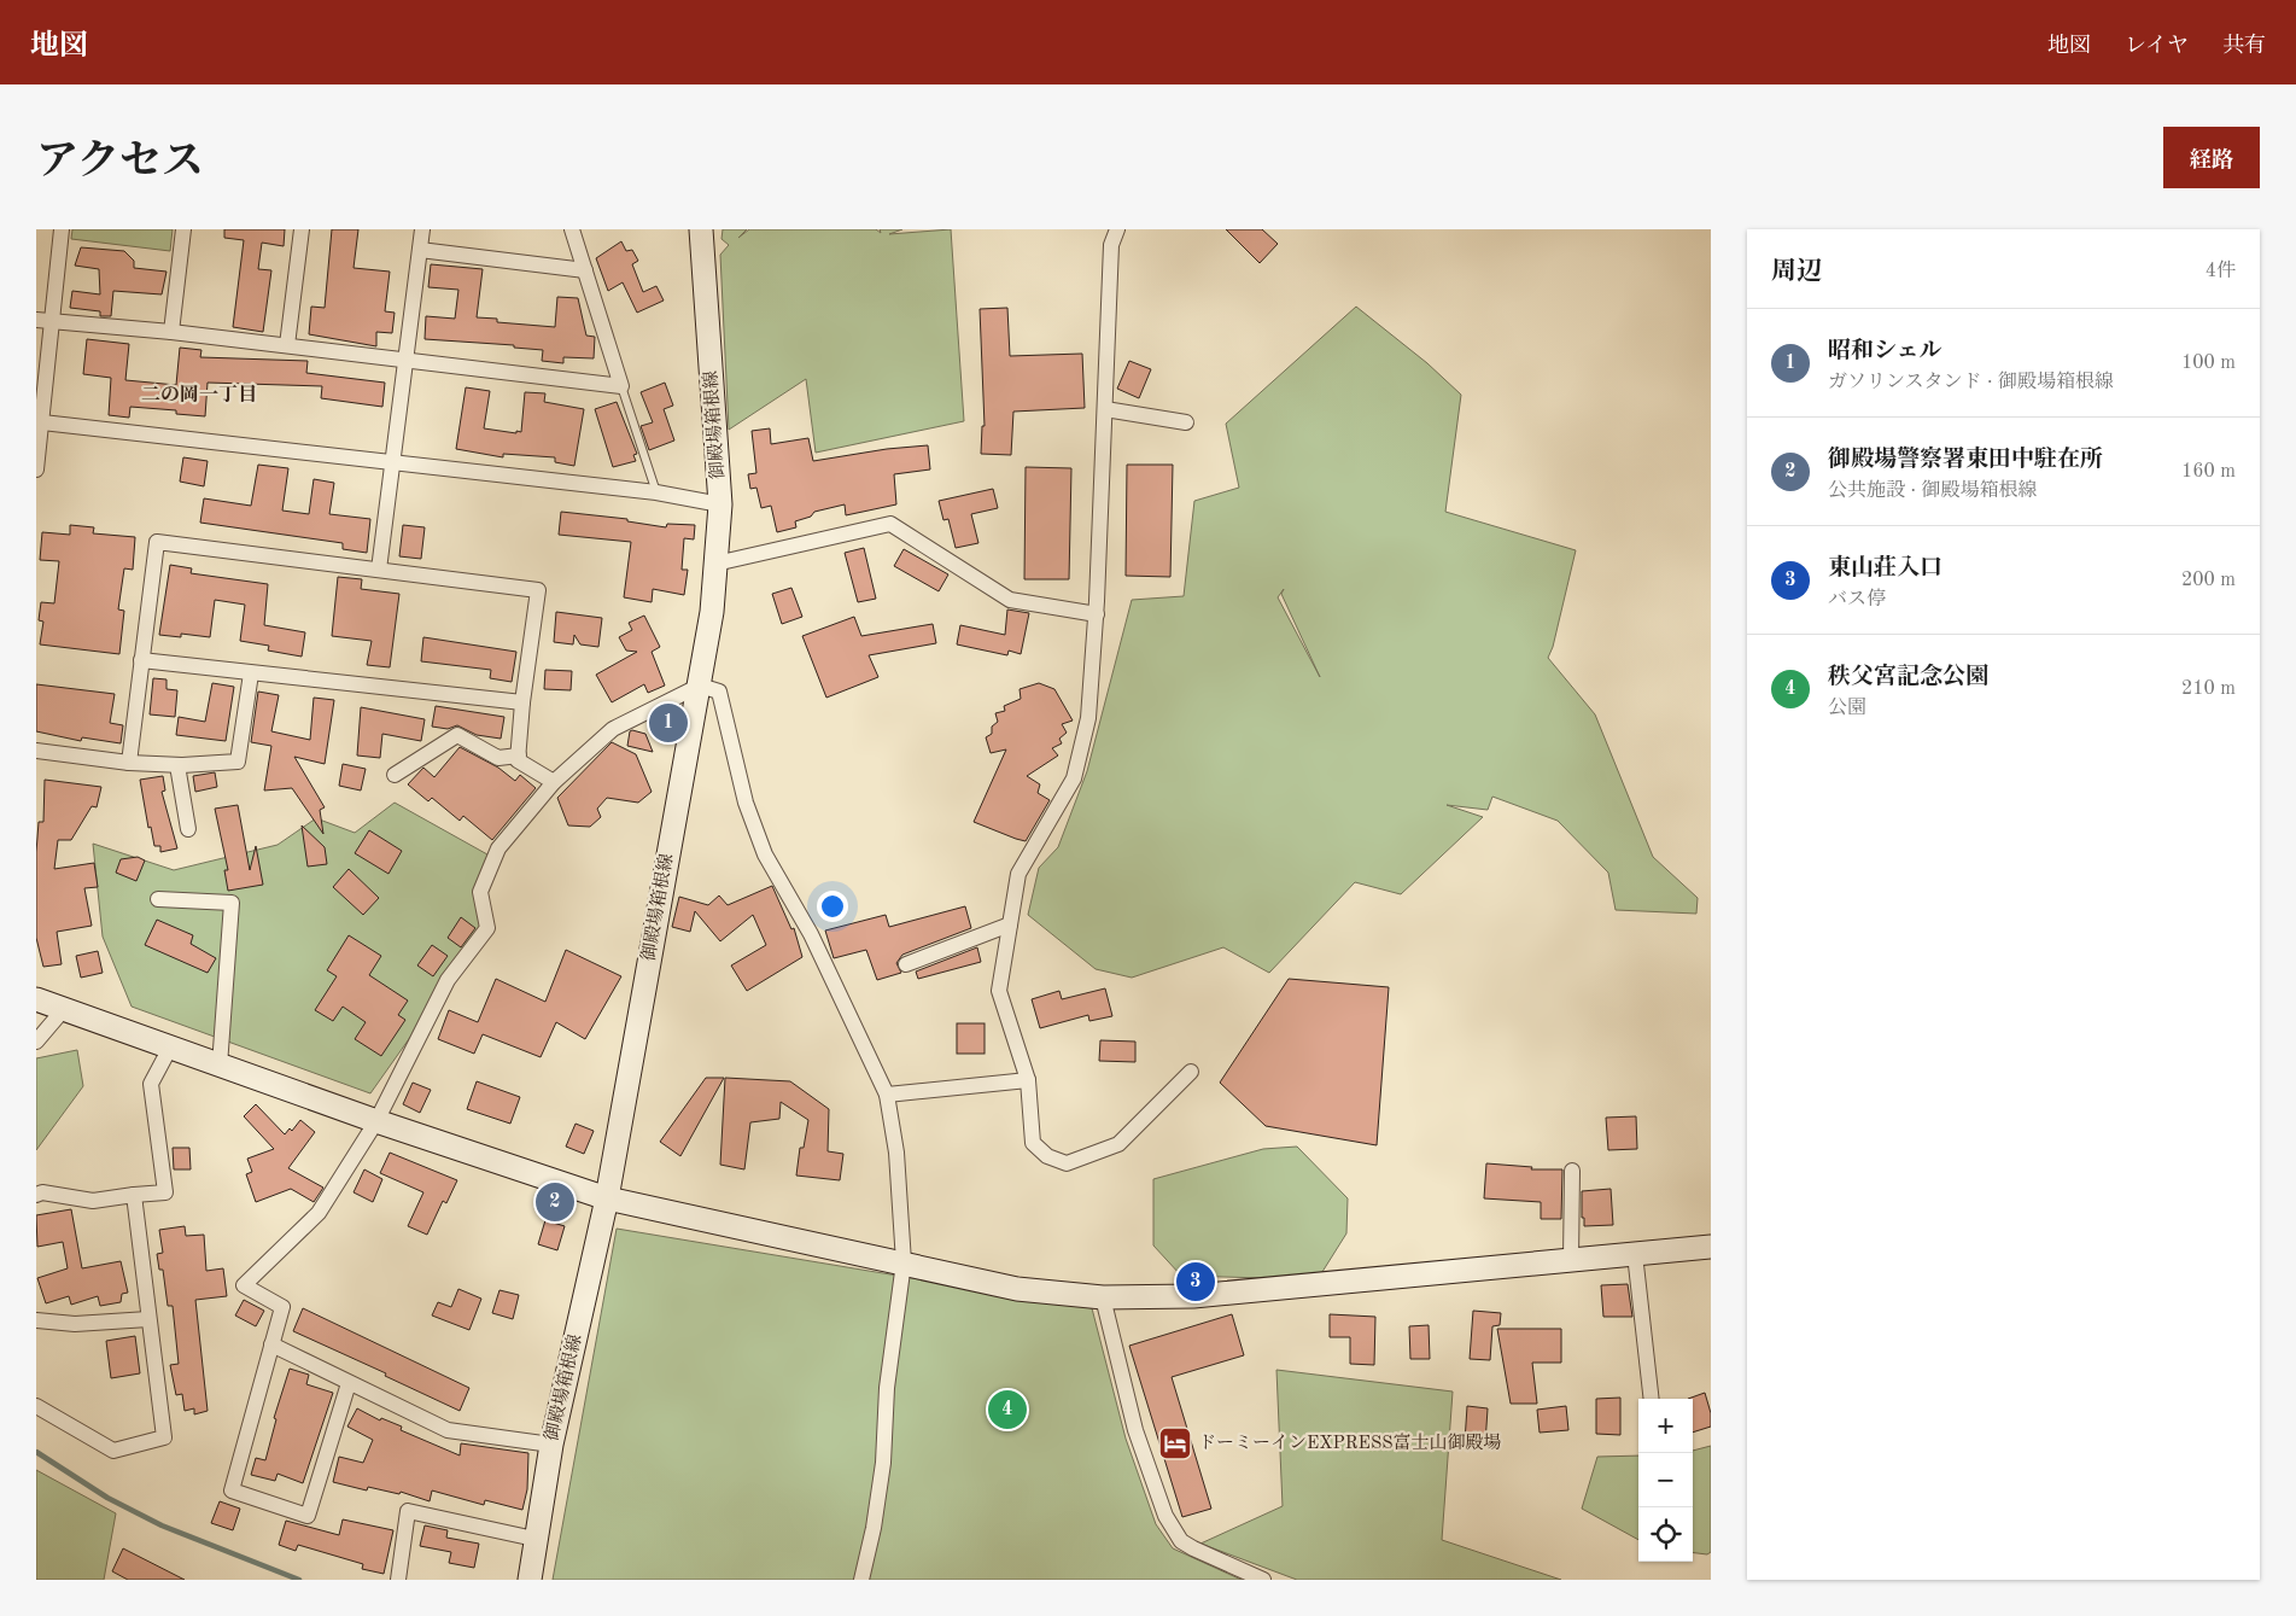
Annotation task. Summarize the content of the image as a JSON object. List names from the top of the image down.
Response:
{
  "streets": {
    "street": ["御殿場箱根線"]
  },
  "districts": ["二の岡一丁目"],
  "places": {
    "hotel": ["ドーミーインEXPRESS富士山御殿場"]
  },
  "page": {
    "header": "地図",
    "nav": ["地図", "レイヤ", "共有"],
    "title": "アクセス",
    "buttons": "経路",
    "heading": ["周辺", "4件"],
    "list": [
      {
        "mark": "1",
        "name": "昭和シェル",
        "note": "ガソリンスタンド · 御殿場箱根線",
        "value": "100 m"
      },
      {
        "mark": "2",
        "name": "御殿場警察署東田中駐在所",
        "note": "公共施設 · 御殿場箱根線",
        "value": "160 m"
      },
      {
        "mark": "3",
        "name": "東山荘入口",
        "note": "バス停",
        "value": "200 m"
      },
      {
        "mark": "4",
        "name": "秩父宮記念公園",
        "note": "公園",
        "value": "210 m"
      }
    ],
    "pins": [
      "1",
      "2",
      "3",
      "4"
    ],
    "map_buttons": ["+", "−"]
  }
}
